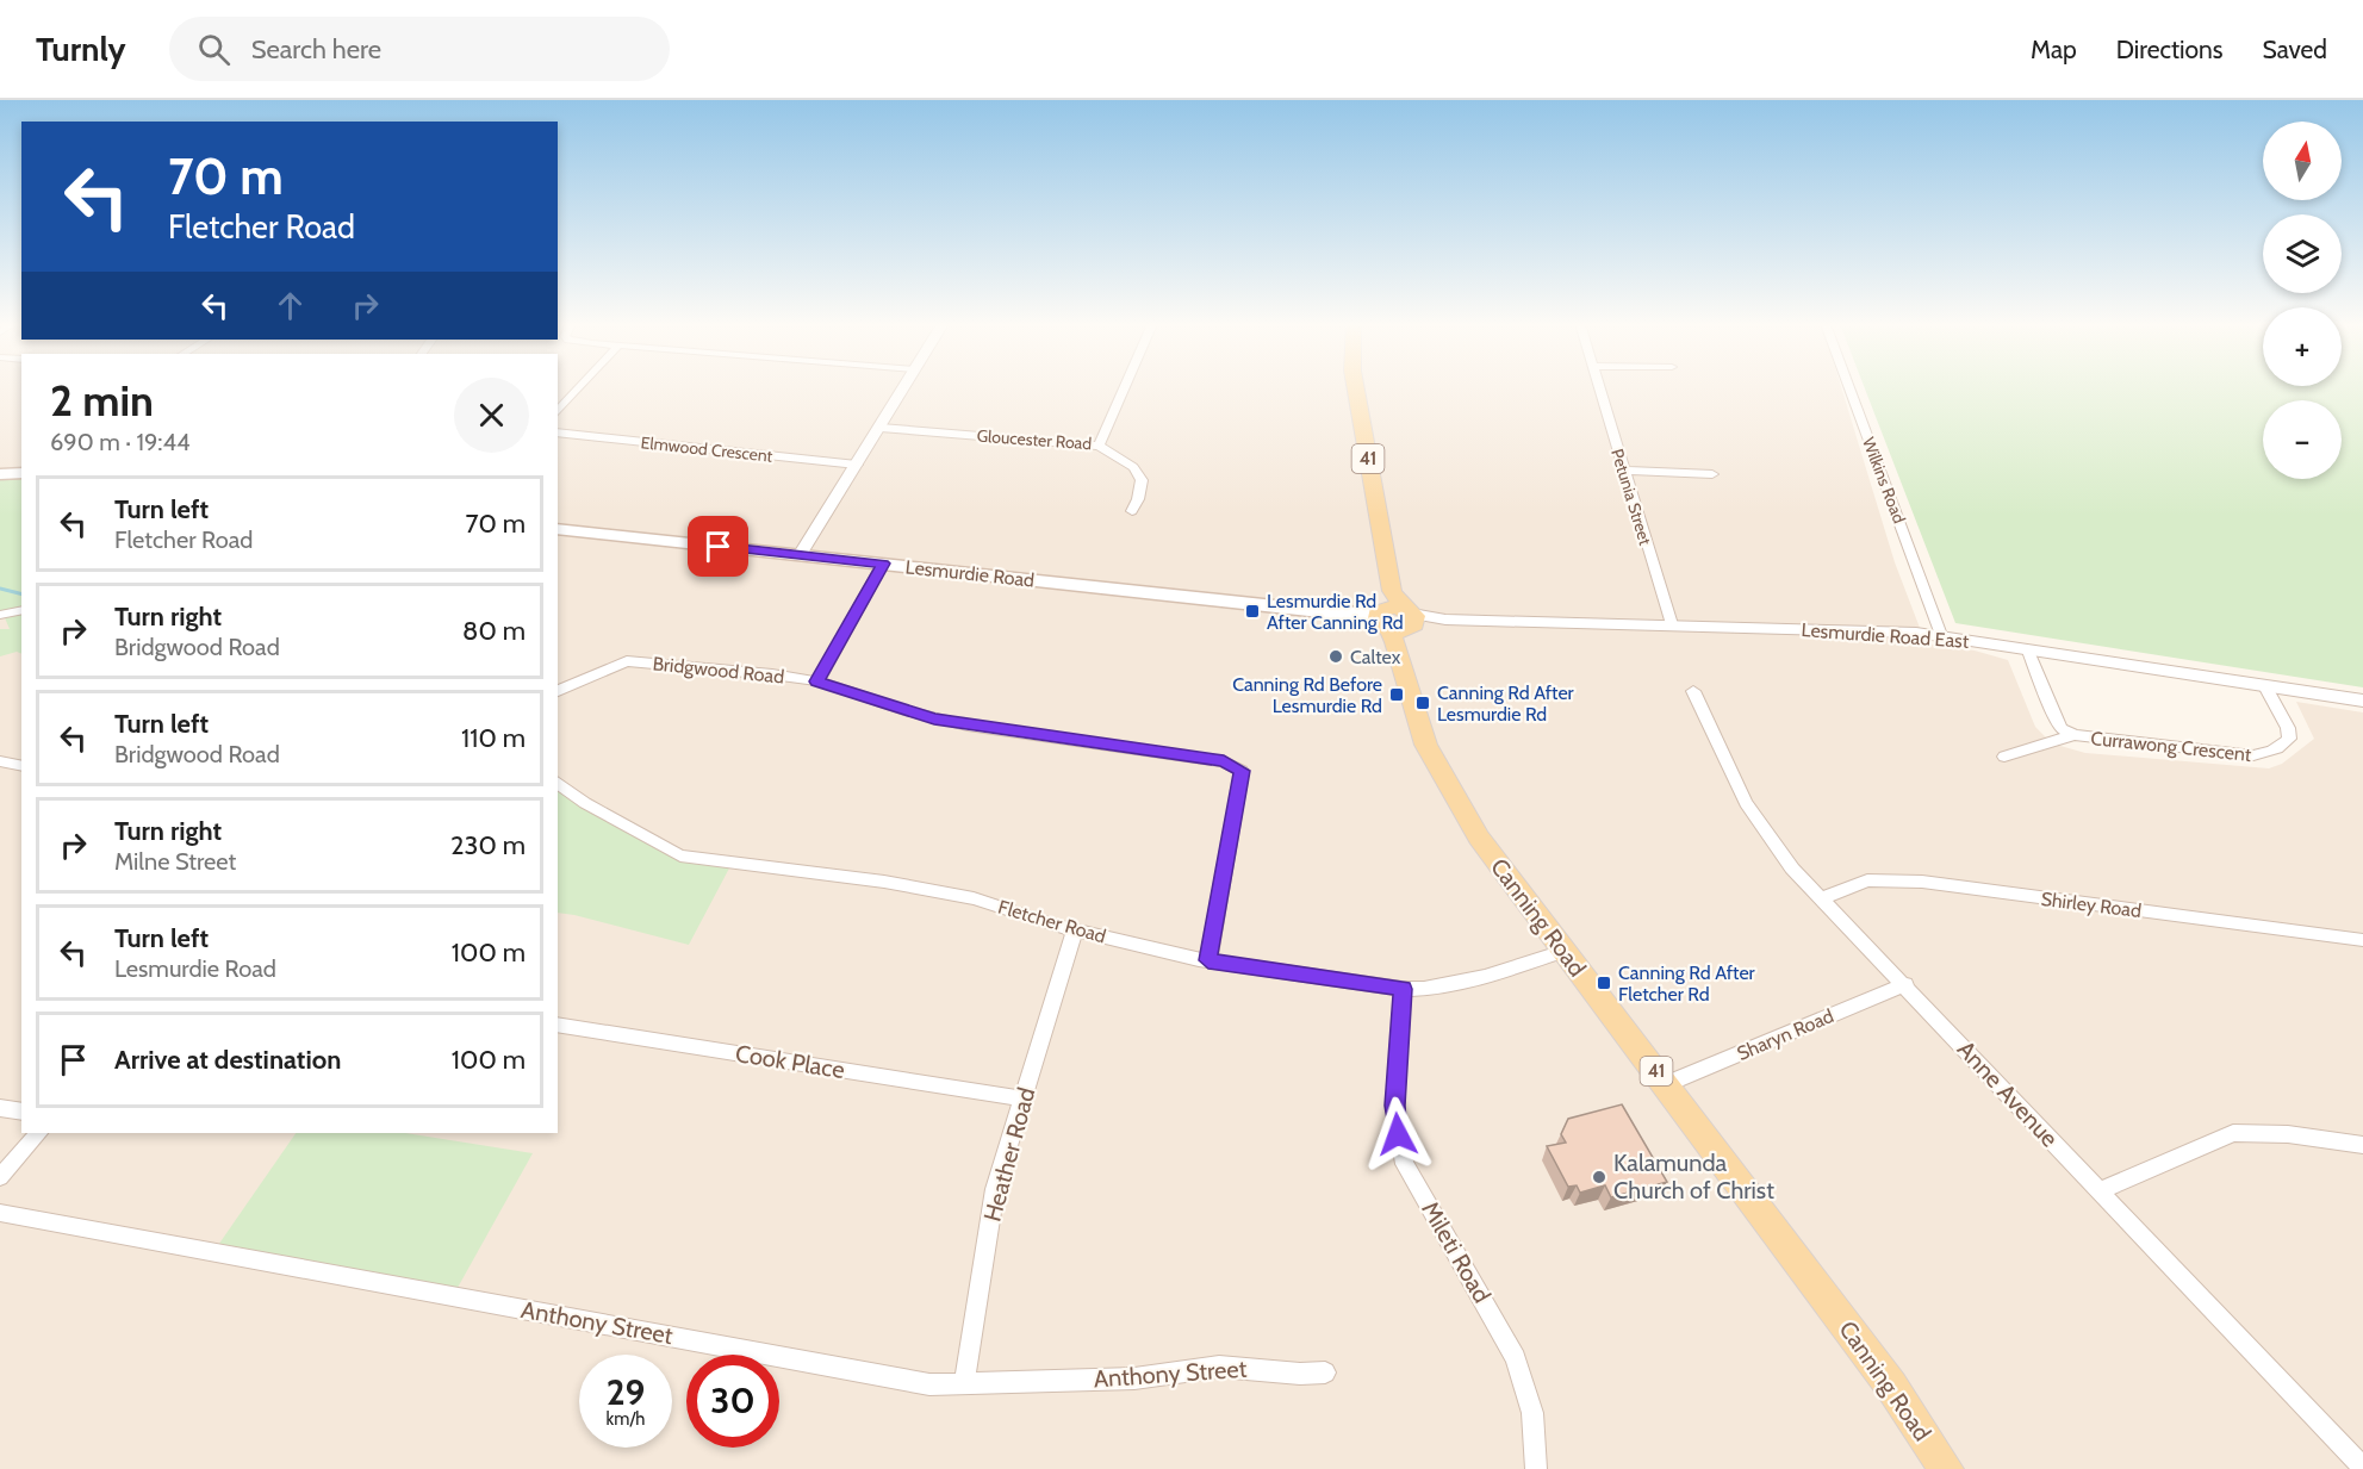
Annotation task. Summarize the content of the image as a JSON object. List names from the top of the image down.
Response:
{
  "streets": {
    "main road": ["41", "Lesmurdie Road", "Canning Road"],
    "street": [
      "Gloucester Road",
      "Elmwood Crescent",
      "Wilkins Road",
      "Petunia Street",
      "Lesmurdie Road East",
      "Bridgwood Road",
      "Currawong Crescent",
      "Shirley Road",
      "Fletcher Road",
      "Sharyn Road",
      "Cook Place",
      "Anne Avenue",
      "Heather Road",
      "Mileti Road",
      "Anthony Street"
    ]
  },
  "crossings": [
    ["Wilkins Road", "Lesmurdie Road East"],
    ["Petunia Street", "Lesmurdie Road East"],
    ["Lesmurdie Road", "Lesmurdie Road East"],
    ["Lesmurdie Road", "Canning Road"],
    ["Lesmurdie Road East", "Currawong Crescent"],
    ["Lesmurdie Road East", "Canning Road"],
    ["Bridgwood Road", "Fletcher Road"],
    ["Shirley Road", "Anne Avenue"],
    ["Canning Road", "Fletcher Road"],
    ["Canning Road", "Sharyn Road"],
    ["Fletcher Road", "Heather Road"],
    ["Fletcher Road", "Mileti Road"],
    ["Sharyn Road", "Anne Avenue"],
    ["Cook Place", "Heather Road"],
    ["Heather Road", "Anthony Street"]
  ],
  "places": {
    "transit": [
      "Lesmurdie Rd After Canning Rd",
      "Canning Rd Before Lesmurdie Rd",
      "Canning Rd After Lesmurdie Rd",
      "Canning Rd After Fletcher Rd"
    ],
    "other": ["Caltex", "Kalamunda Church of Christ"]
  },
  "north": "top",
  "page": {
    "header": "Turnly",
    "search": "Search here",
    "nav": ["Map", "Directions", "Saved"],
    "map_buttons": ["+", "−"],
    "turn": ["70 m", "Fletcher Road"],
    "heading": ["2 min", "690 m · 19:44"],
    "list": [
      {
        "name": "Turn left",
        "note": "Fletcher Road",
        "value": "70 m"
      },
      {
        "name": "Turn right",
        "note": "Bridgwood Road",
        "value": "80 m"
      },
      {
        "name": "Turn left",
        "note": "Bridgwood Road",
        "value": "110 m"
      },
      {
        "name": "Turn right",
        "note": "Milne Street",
        "value": "230 m"
      },
      {
        "name": "Turn left",
        "note": "Lesmurdie Road",
        "value": "100 m"
      },
      {
        "name": "Arrive at destination",
        "value": "100 m"
      }
    ],
    "speed": "29 km/h",
    "limit": "30"
  }
}
